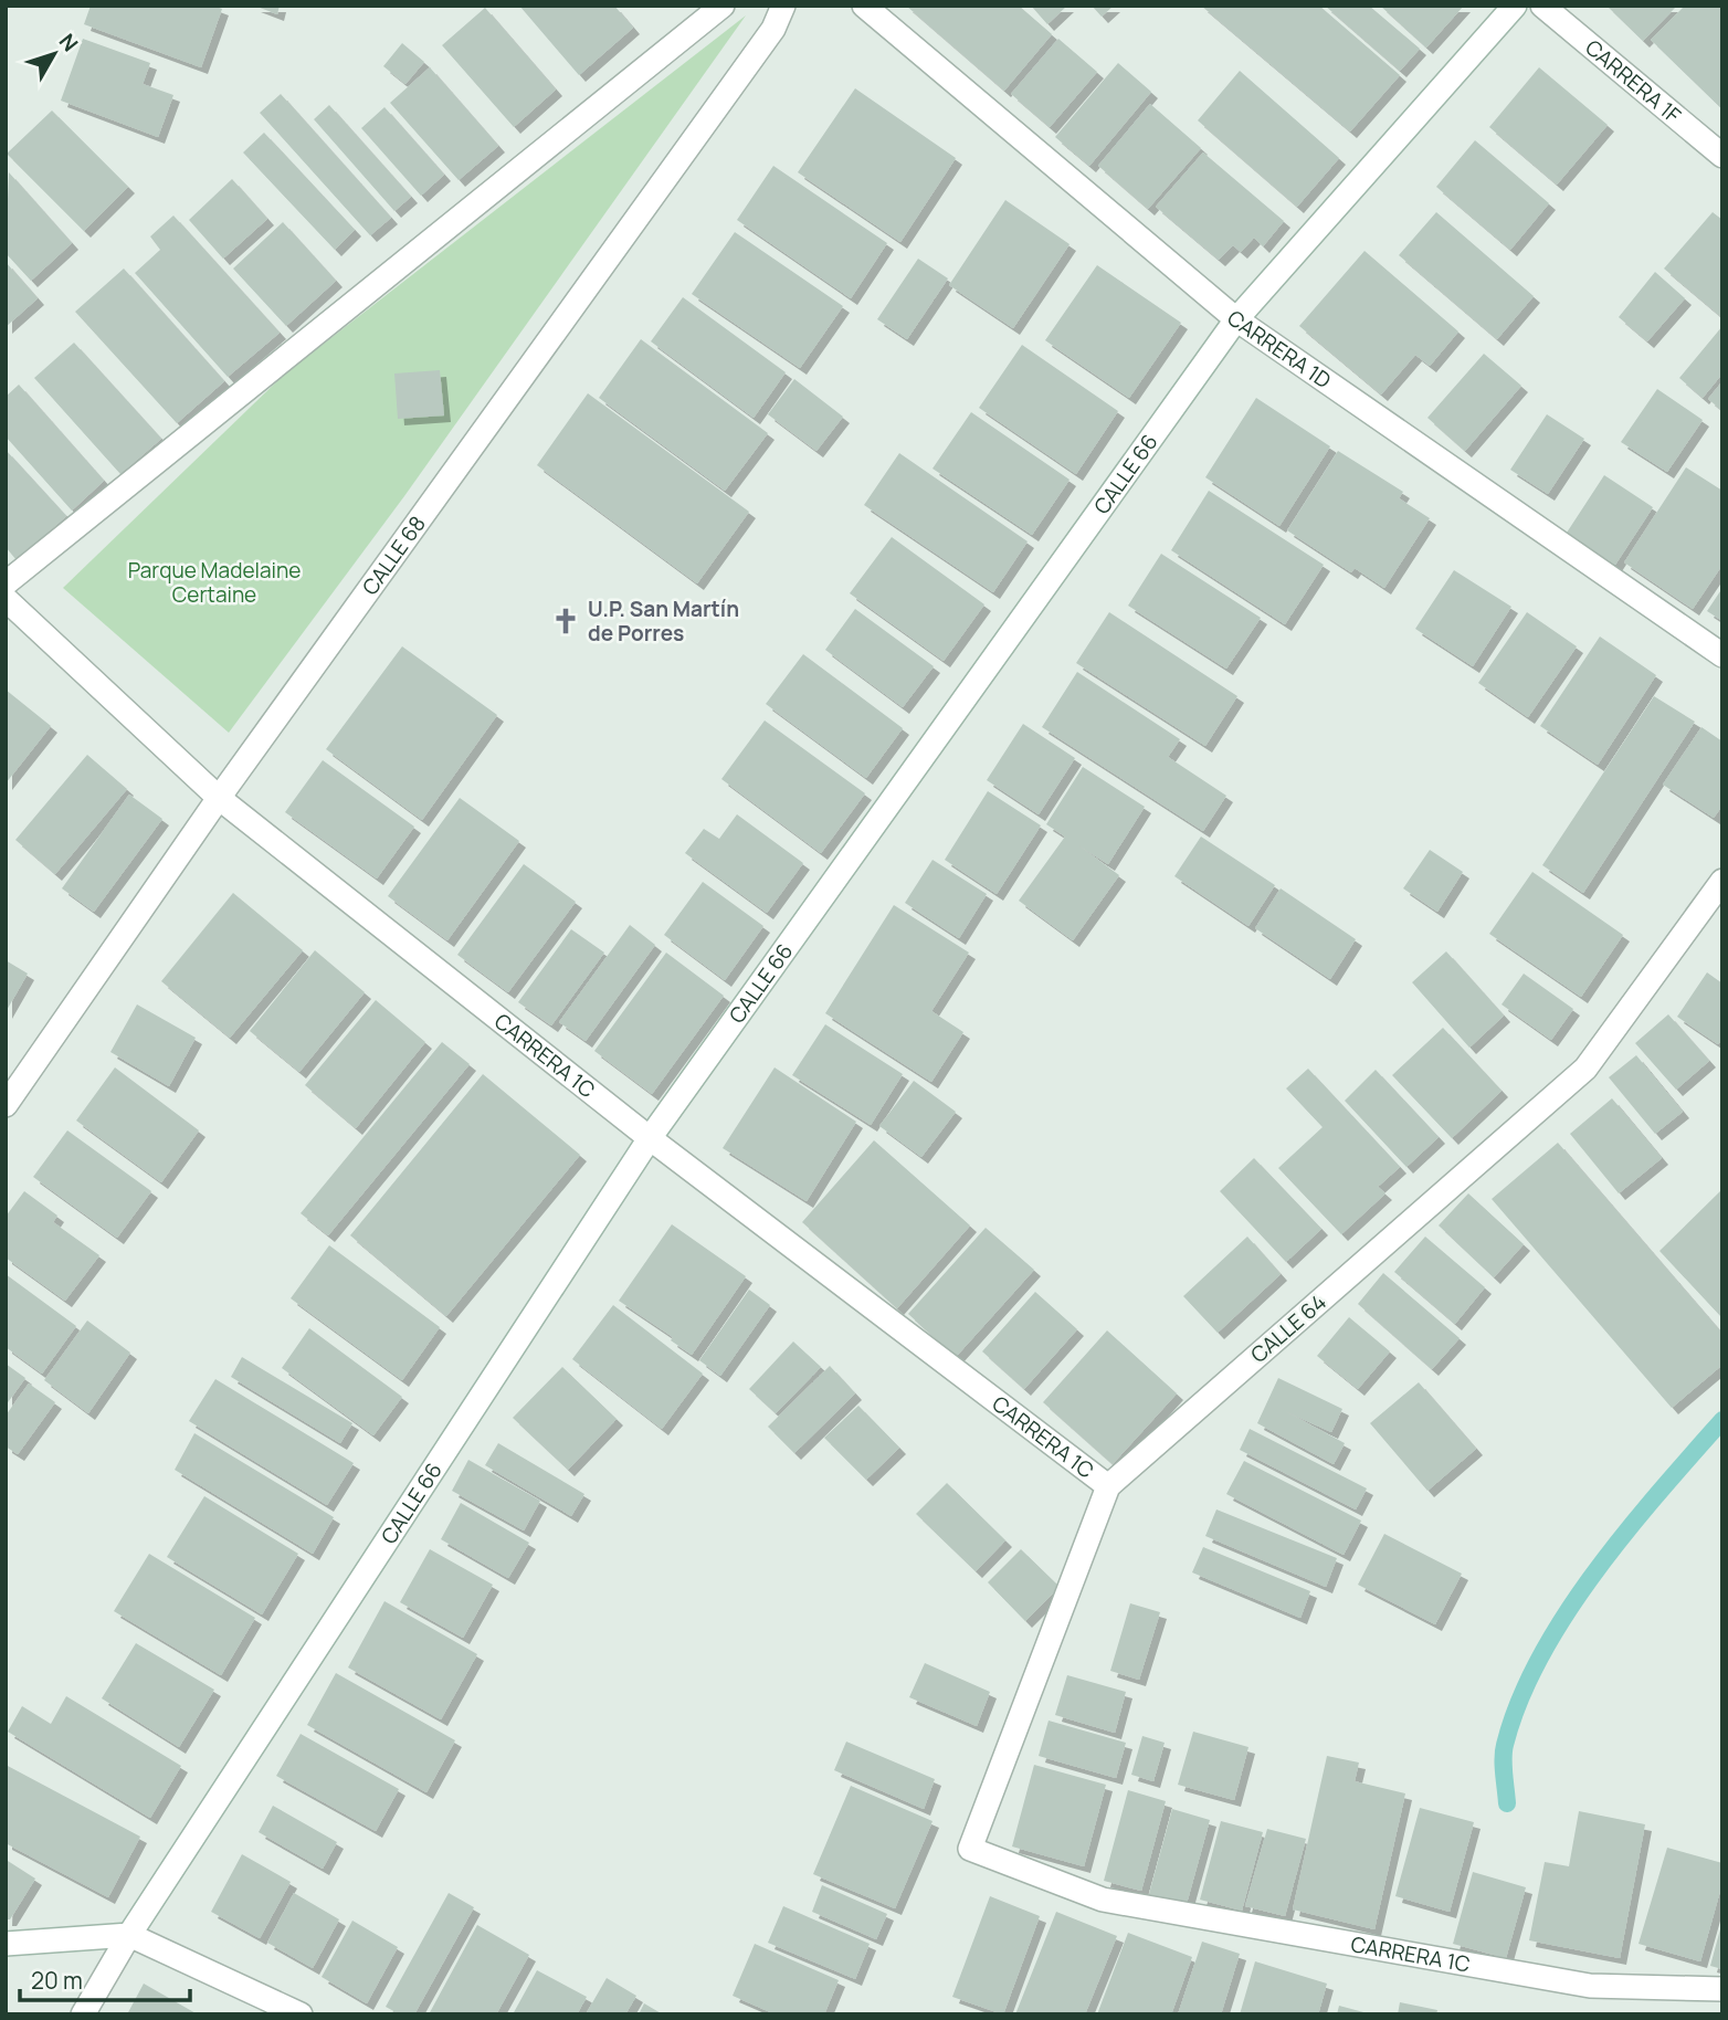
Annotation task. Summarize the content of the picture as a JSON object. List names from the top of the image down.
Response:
{
  "streets": {
    "street": [
      "CARRERA 1F",
      "CARRERA 1D",
      "CALLE 66",
      "CALLE 68",
      "CARRERA 1C",
      "CALLE 64"
    ]
  },
  "crossings": [
    ["CARRERA 1D", "CALLE 66"],
    ["CALLE 66", "CARRERA 1C"],
    ["CALLE 68", "CARRERA 1C"],
    ["CARRERA 1C", "CALLE 64"]
  ],
  "parks": ["Parque Madelaine Certaine"],
  "places": {
    "church": ["U.P. San Martín de Porres"]
  },
  "scale_bar": "20 m",
  "north": "top right"
}
